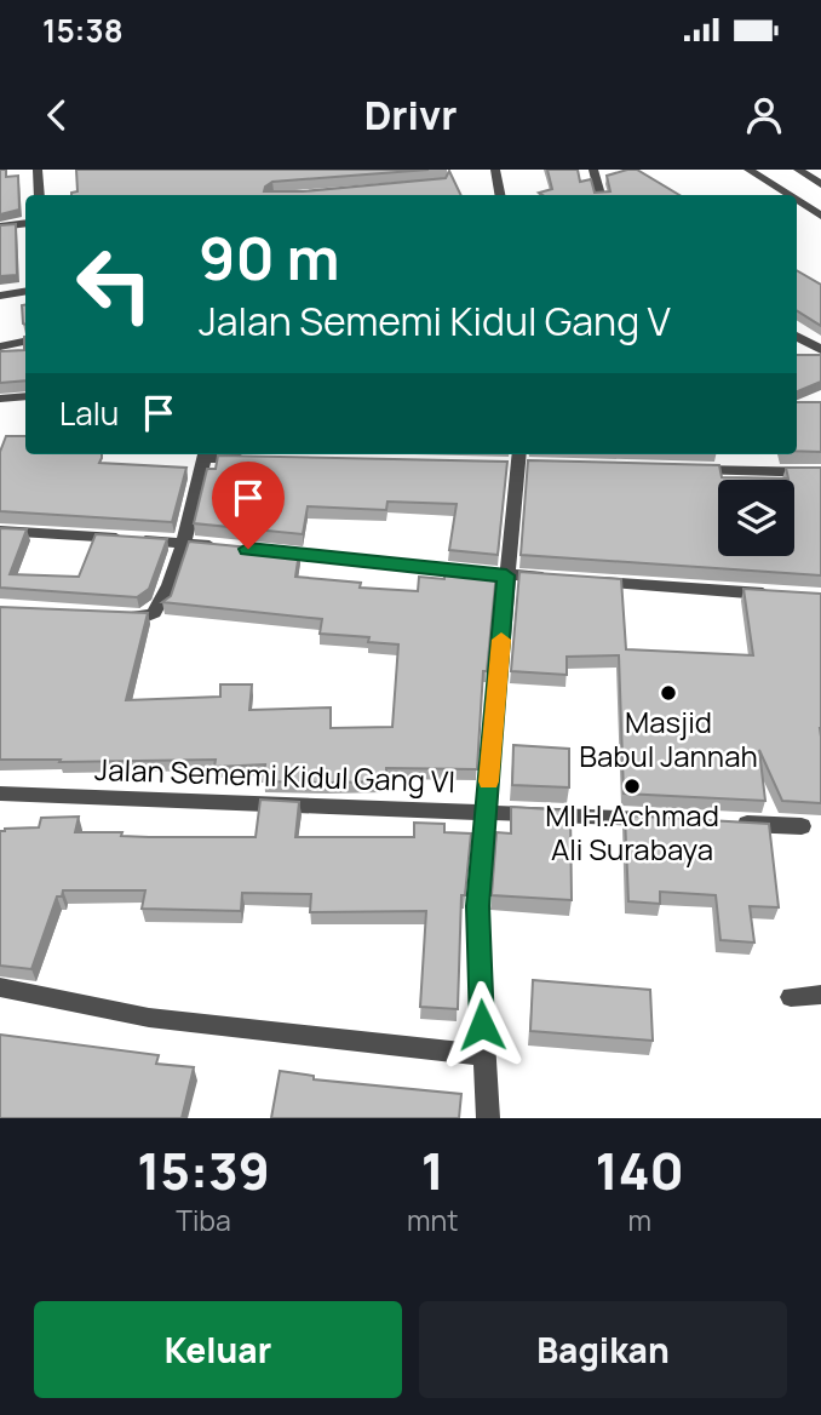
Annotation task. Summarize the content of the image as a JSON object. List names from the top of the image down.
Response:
{
  "streets": {
    "street": ["Jalan Sememi Kidul Gang VI"]
  },
  "places": ["Masjid Babul Jannah", "MI H.Achmad Ali Surabaya"],
  "page": {
    "status": "15:38",
    "header": "Drivr",
    "turn": ["90 m", "Jalan Sememi Kidul Gang V"],
    "then": "Lalu",
    "eta": [
      "15:39",
      "Tiba",
      "1",
      "mnt",
      "140",
      "m"
    ],
    "buttons": ["Keluar", "Bagikan"]
  }
}
